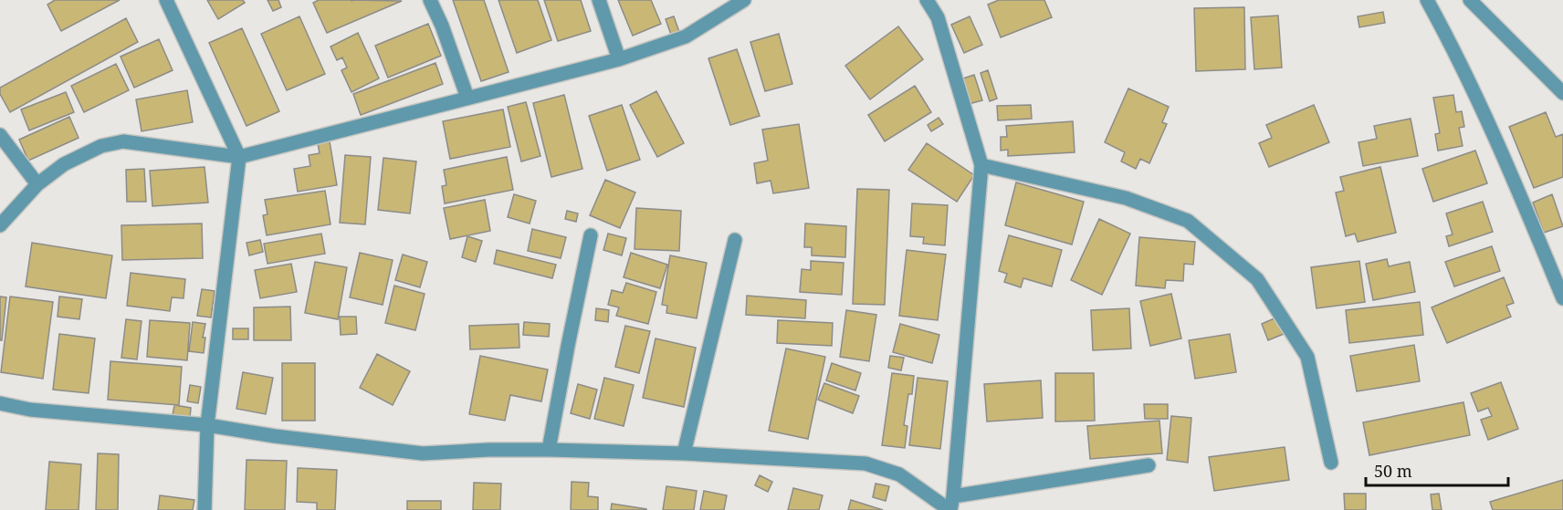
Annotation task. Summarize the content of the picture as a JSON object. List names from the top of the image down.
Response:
{
  "scale_bar": "50 m"
}
